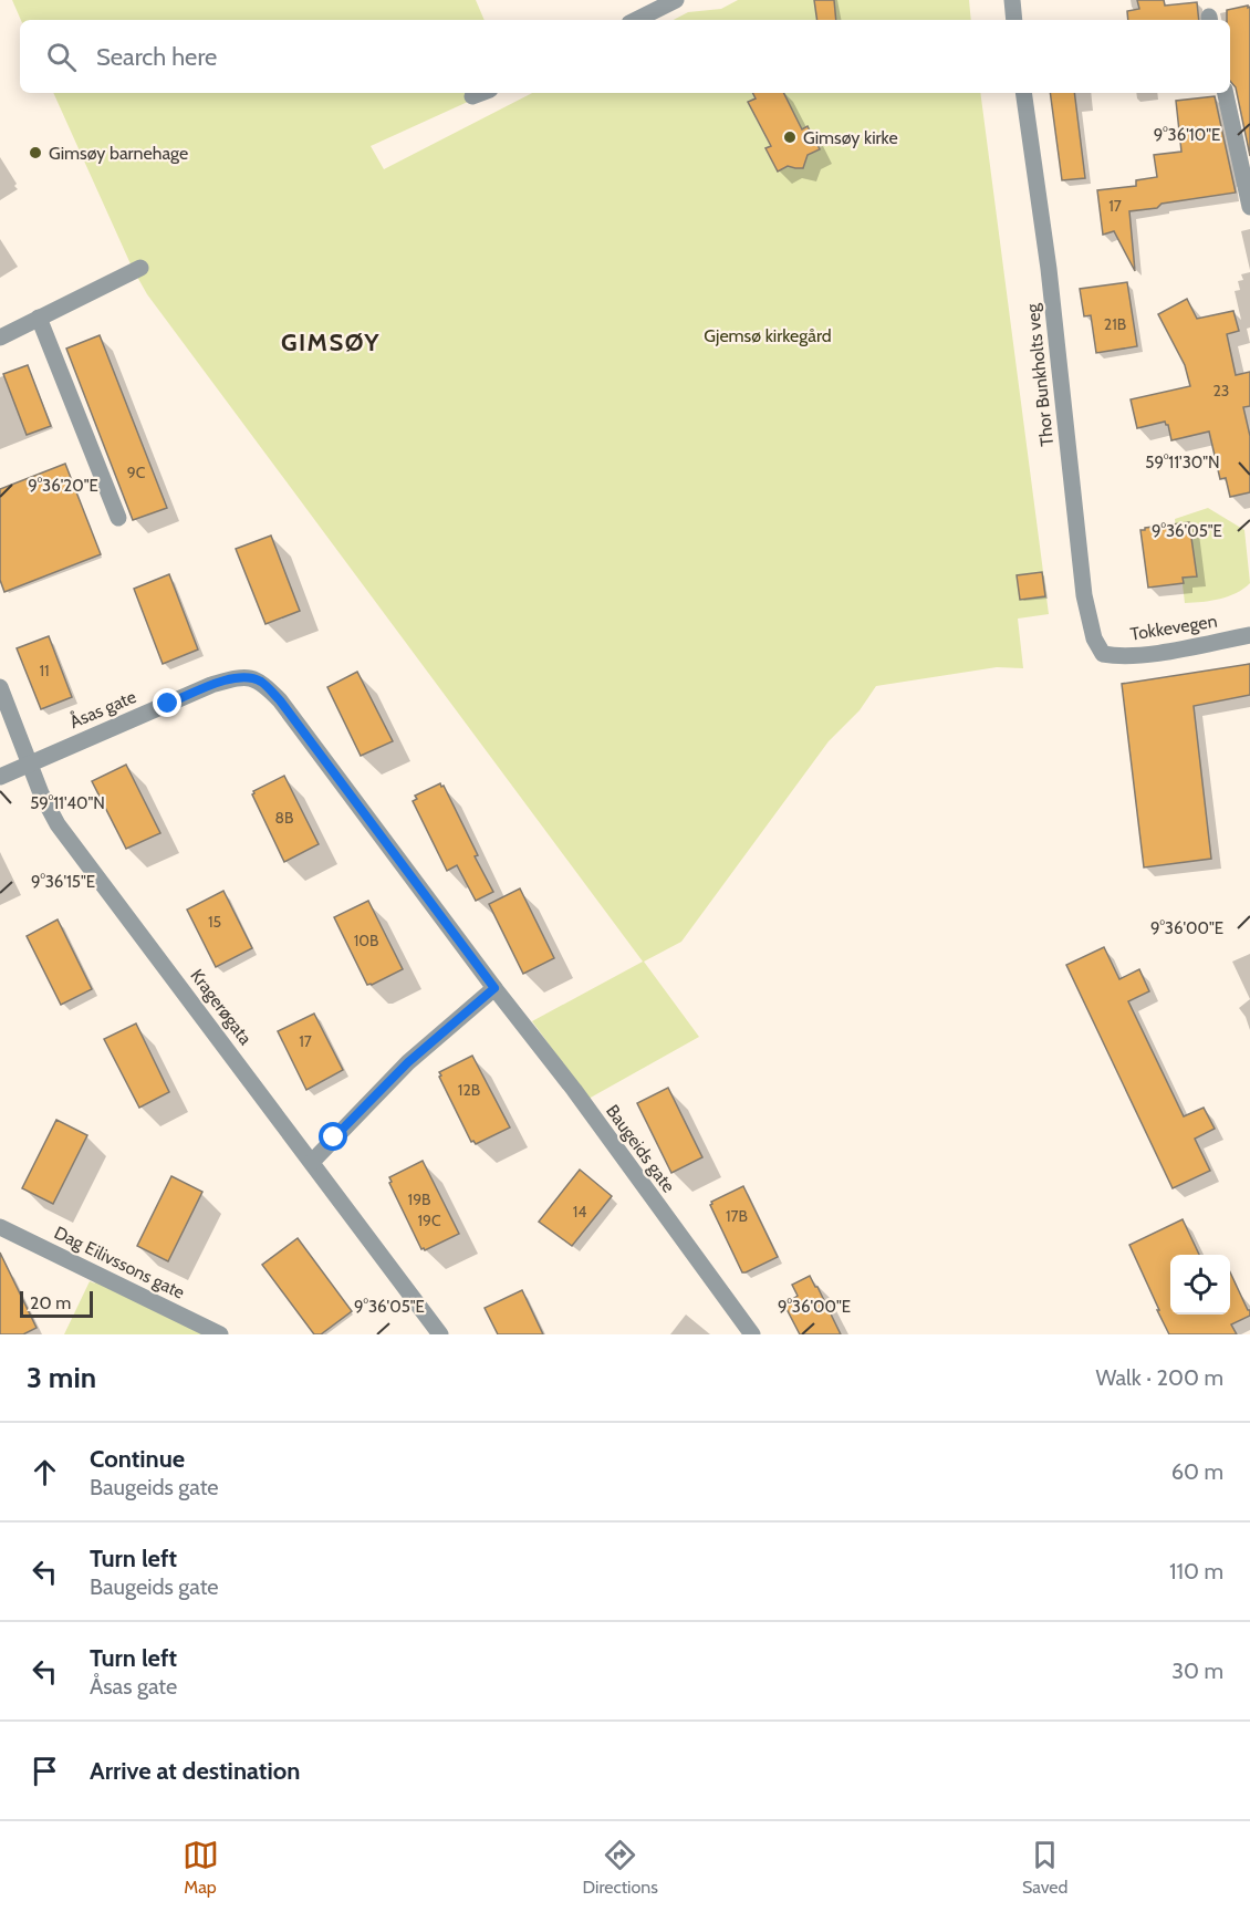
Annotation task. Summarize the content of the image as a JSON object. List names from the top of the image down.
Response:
{
  "streets": {
    "street": [
      "Thor Bunkholts veg",
      "Tokkevegen",
      "Åsas gate",
      "Kragerøgata",
      "Baugeids gate",
      "Dag Eilivssons gate"
    ]
  },
  "crossings": [
    ["Thor Bunkholts veg", "Tokkevegen"],
    ["Åsas gate", "Kragerøgata"],
    ["Åsas gate", "Baugeids gate"]
  ],
  "districts": ["GIMSØY"],
  "parks": ["Gjemsø kirkegård"],
  "places": ["Gimsøy kirke", "Gimsøy barnehage"],
  "house_numbers": [
    "17",
    "21B",
    "23",
    "9C",
    "11",
    "8B",
    "15",
    "10B",
    "17",
    "12B",
    "19B",
    "14",
    "17B",
    "19C"
  ],
  "scale_bar": "20 m",
  "page": {
    "search": "Search here",
    "scale": "20 m",
    "heading": ["3 min", "Walk · 200 m"],
    "list": [
      ["Continue", "Baugeids gate", "60 m"],
      ["Turn left", "Baugeids gate", "110 m"],
      ["Turn left", "Åsas gate", "30 m"],
      "Arrive at destination"
    ],
    "nav": ["Map", "Directions", "Saved"]
  },
  "coordinates": [
    "9°36'10\"E",
    "59°11'30\"N",
    "9°36'20\"E",
    "9°36'05\"E",
    "59°11'40\"N",
    "9°36'15\"E",
    "9°36'00\"E"
  ]
}
